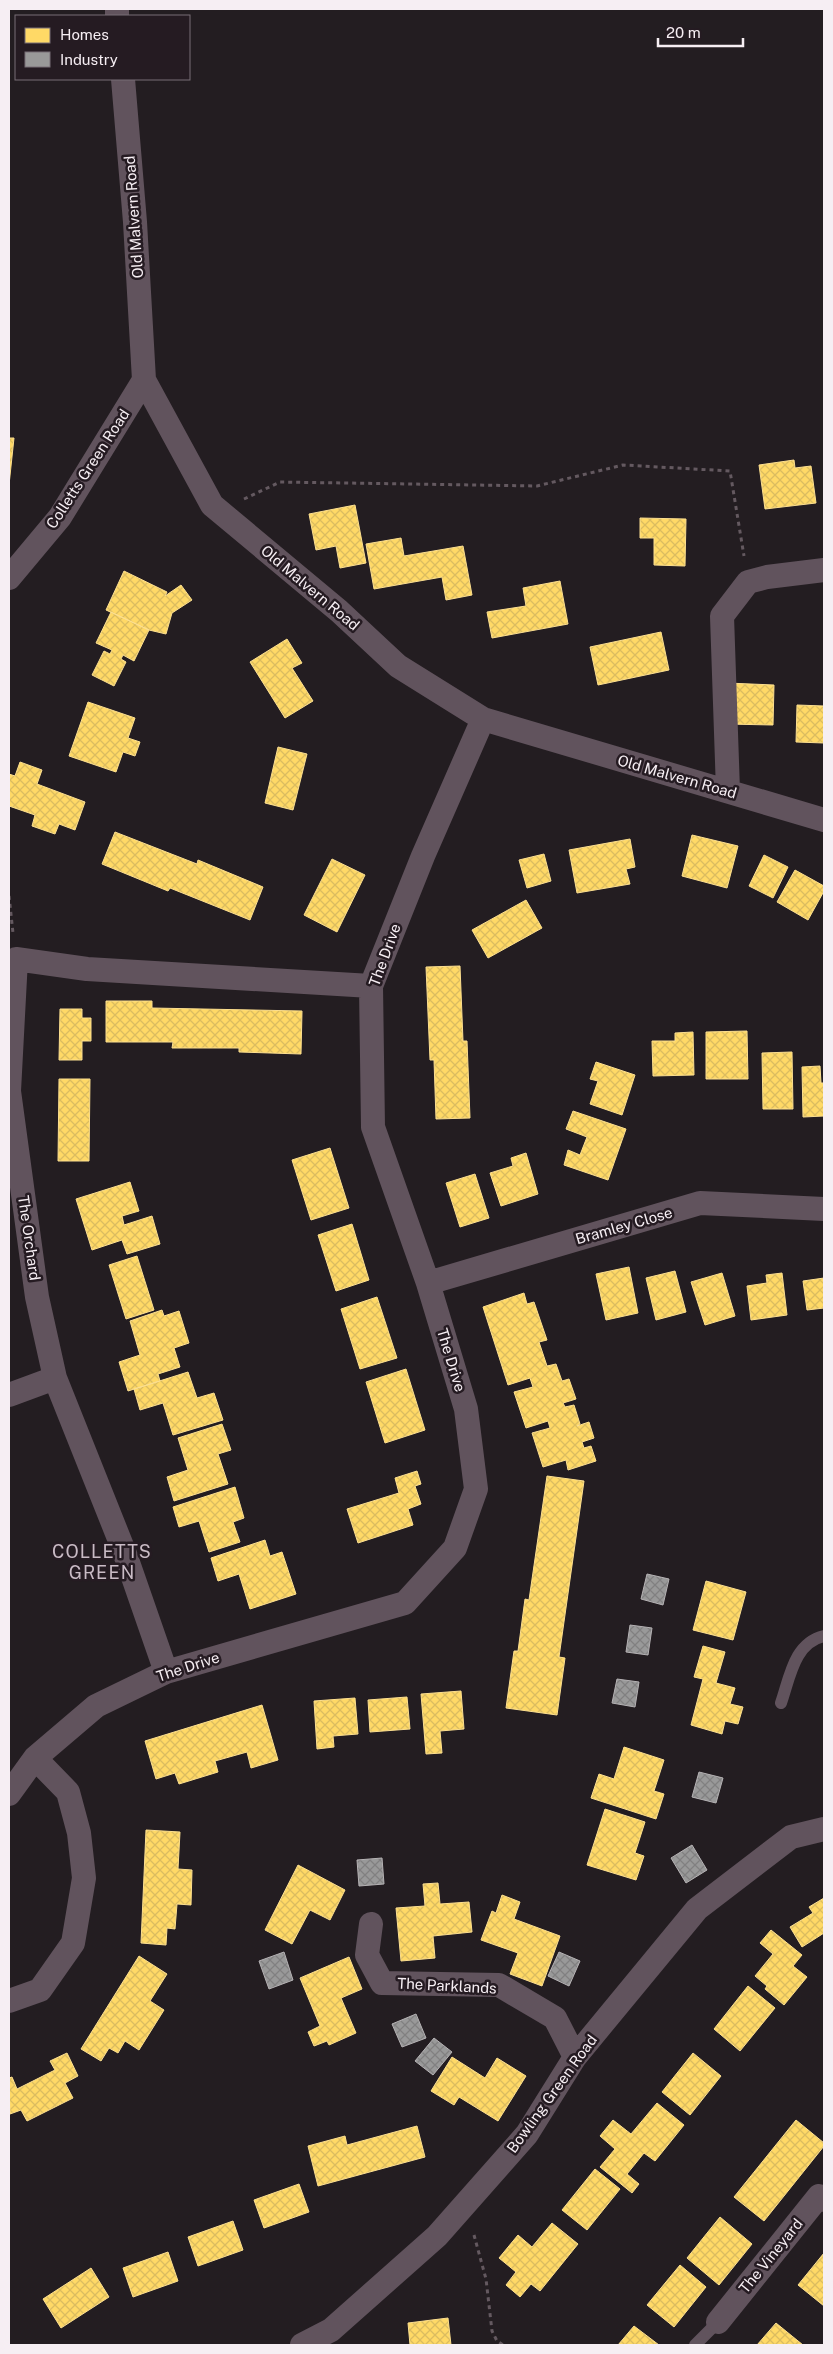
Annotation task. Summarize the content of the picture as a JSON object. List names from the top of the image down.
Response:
{
  "streets": {
    "street": [
      "Old Malvern Road",
      "Colletts Green Road",
      "The Drive",
      "Bramley Close",
      "The Orchard",
      "The Parklands",
      "Bowling Green Road",
      "The Vineyard"
    ]
  },
  "crossings": [
    ["Old Malvern Road", "Colletts Green Road"],
    ["Old Malvern Road", "The Drive"],
    ["The Drive", "Bramley Close"],
    ["The Drive", "The Orchard"],
    ["The Parklands", "Bowling Green Road"]
  ],
  "districts": ["COLLETTS GREEN"],
  "legend": ["Homes", "Industry"],
  "scale_bar": "20 m"
}
